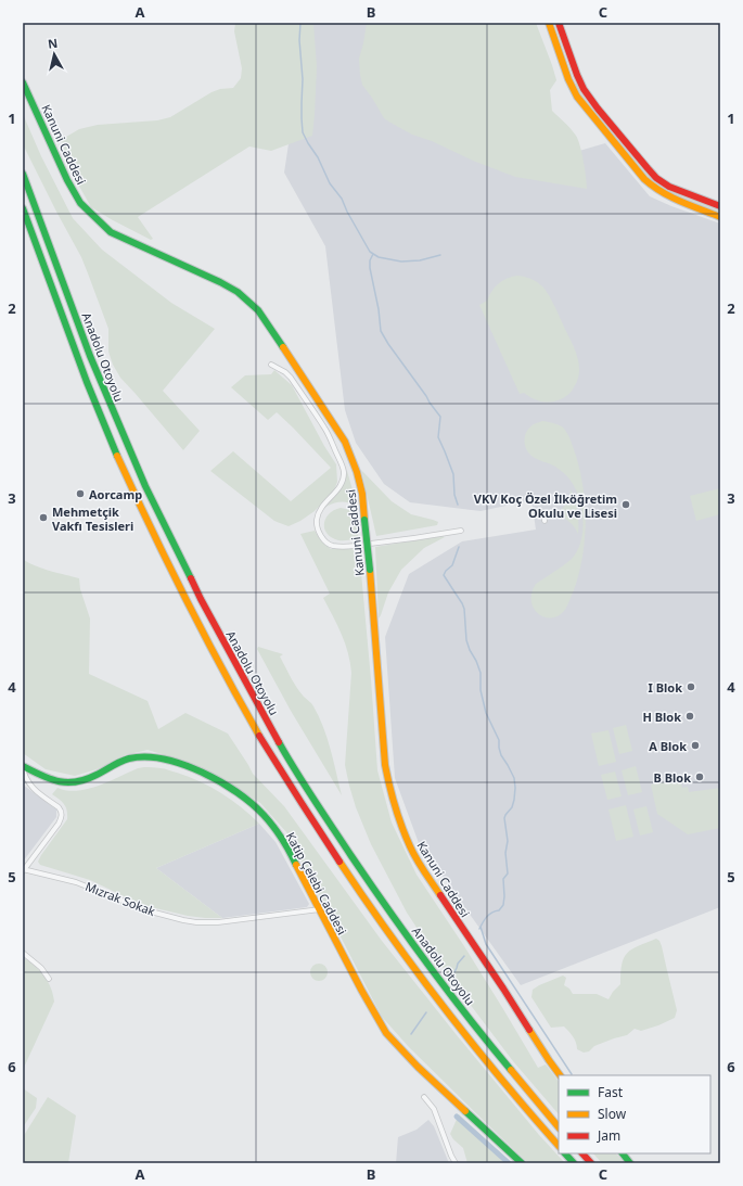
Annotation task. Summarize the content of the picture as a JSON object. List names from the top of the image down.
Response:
{
  "streets": {
    "main road": ["Kanuni Caddesi", "Anadolu Otoyolu", "Katip Çelebi Caddesi"],
    "street": ["Mızrak Sokak"]
  },
  "crossings": [
    ["Katip Çelebi Caddesi", "Mızrak Sokak"]
  ],
  "places": [
    "Aorcamp",
    "VKV Koç Özel İlköğretim Okulu ve Lisesi",
    "Mehmetçik Vakfı Tesisleri",
    "I Blok",
    "H Blok",
    "A Blok",
    "B Blok"
  ],
  "legend": ["Fast", "Slow", "Jam"],
  "north": "top",
  "grid": {
    "columns": ["A", "B", "C"],
    "rows": [
      "1",
      "2",
      "3",
      "4",
      "5",
      "6"
    ]
  }
}
